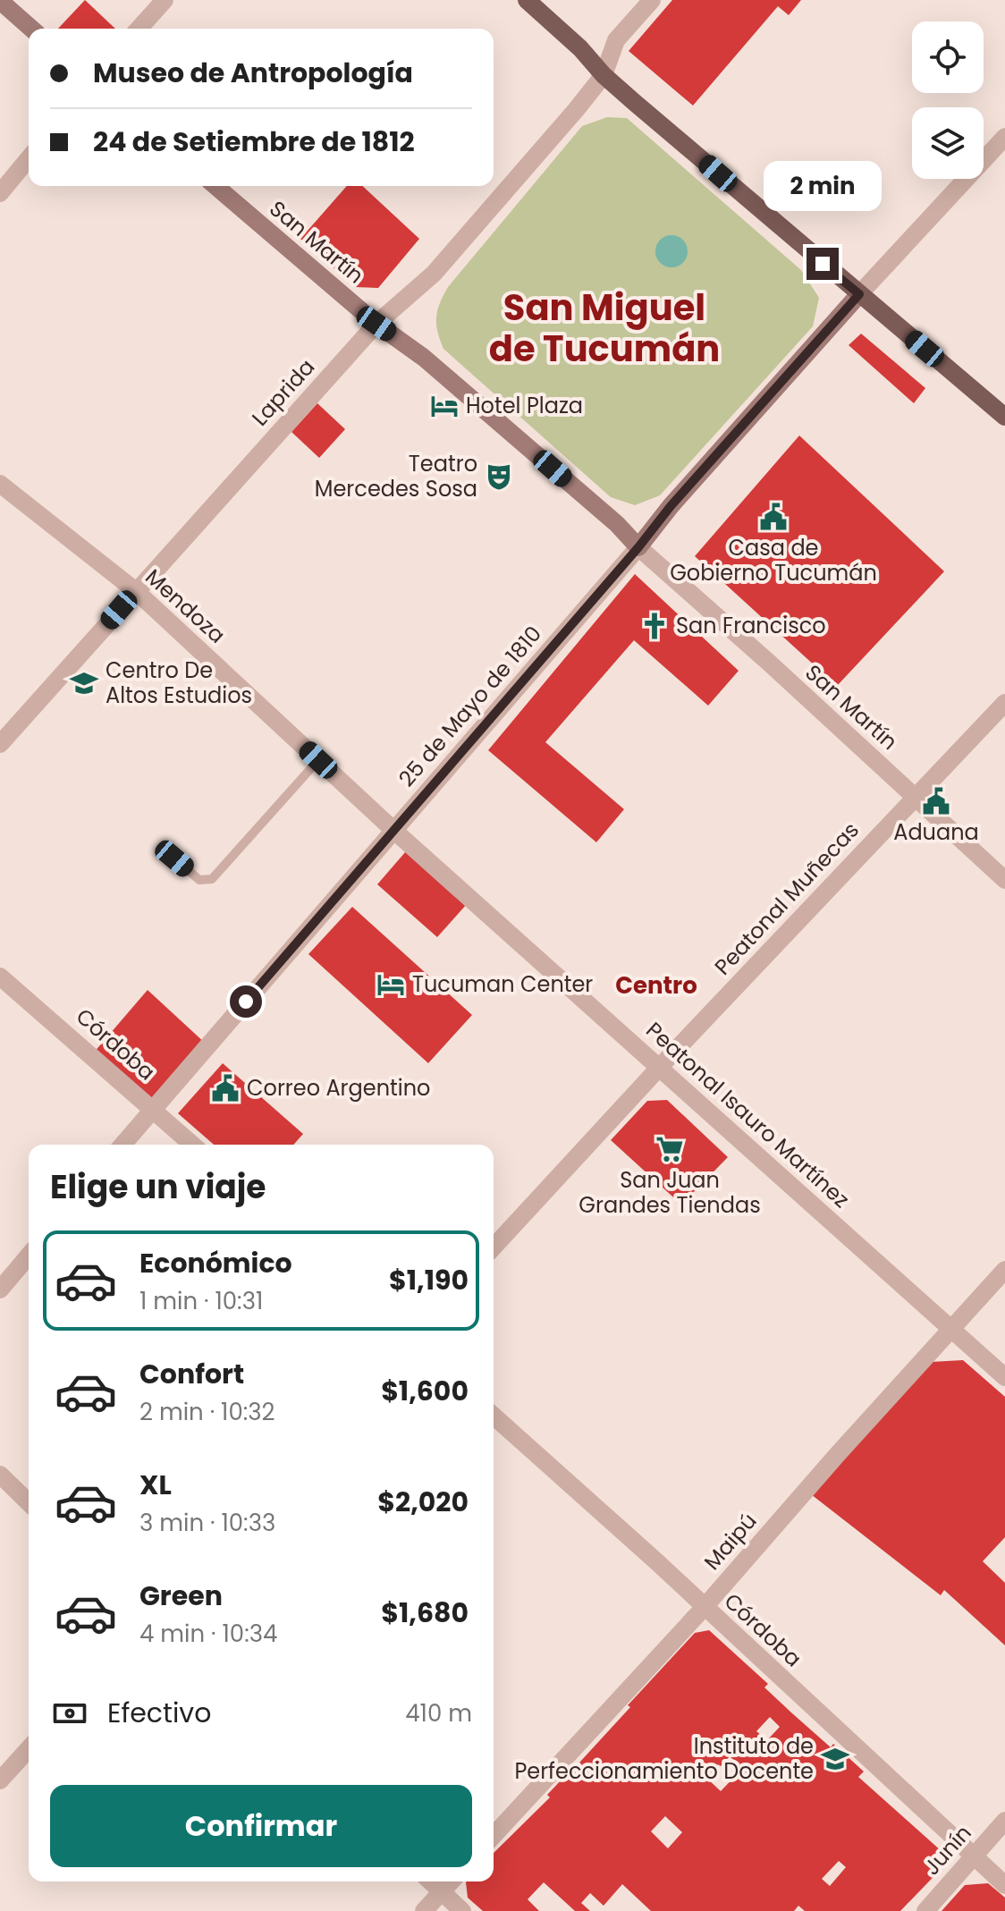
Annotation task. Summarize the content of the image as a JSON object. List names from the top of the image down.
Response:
{
  "streets": {
    "main road": ["San Martín", "25 de Mayo de 1810"],
    "street": [
      "Laprida",
      "Mendoza",
      "Peatonal Muñecas",
      "Córdoba",
      "Peatonal Isauro Martínez",
      "Maipú",
      "Junín"
    ]
  },
  "crossings": [
    ["San Martín", "Laprida"],
    ["San Martín", "25 de Mayo de 1810"],
    ["San Martín", "Peatonal Muñecas"],
    ["Laprida", "Mendoza"],
    ["Mendoza", "25 de Mayo de 1810"],
    ["Mendoza", "Peatonal Isauro Martínez"],
    ["25 de Mayo de 1810", "Córdoba"],
    ["25 de Mayo de 1810", "Peatonal Isauro Martínez"],
    ["Peatonal Muñecas", "Peatonal Isauro Martínez"],
    ["Córdoba", "Maipú"],
    ["Córdoba", "Junín"],
    ["Peatonal Isauro Martínez", "Maipú"]
  ],
  "districts": ["San Miguel de Tucumán", "Centro"],
  "places": {
    "hotel": ["Hotel Plaza", "Tucuman Center"],
    "theatre": ["Teatro Mercedes Sosa"],
    "public building": ["Casa de Gobierno Tucumán", "Aduana", "Correo Argentino"],
    "church": ["San Francisco"],
    "school or university": ["Centro De Altos Estudios", "Instituto de Perfeccionamiento Docente"],
    "supermarket": ["San Juan Grandes Tiendas"]
  },
  "page": {
    "banner": ["Museo de Antropología", "24 de Setiembre de 1812"],
    "bubble": "2 min",
    "heading": "Elige un viaje",
    "list": [
      {
        "name": "Económico",
        "note": "1 min · 10:31",
        "value": "$1,190"
      },
      {
        "name": "Confort",
        "note": "2 min · 10:32",
        "value": "$1,600"
      },
      {
        "name": "XL",
        "note": "3 min · 10:33",
        "value": "$2,020"
      },
      {
        "name": "Green",
        "note": "4 min · 10:34",
        "value": "$1,680"
      }
    ],
    "pay": ["Efectivo", "410 m"],
    "buttons": "Confirmar"
  }
}
